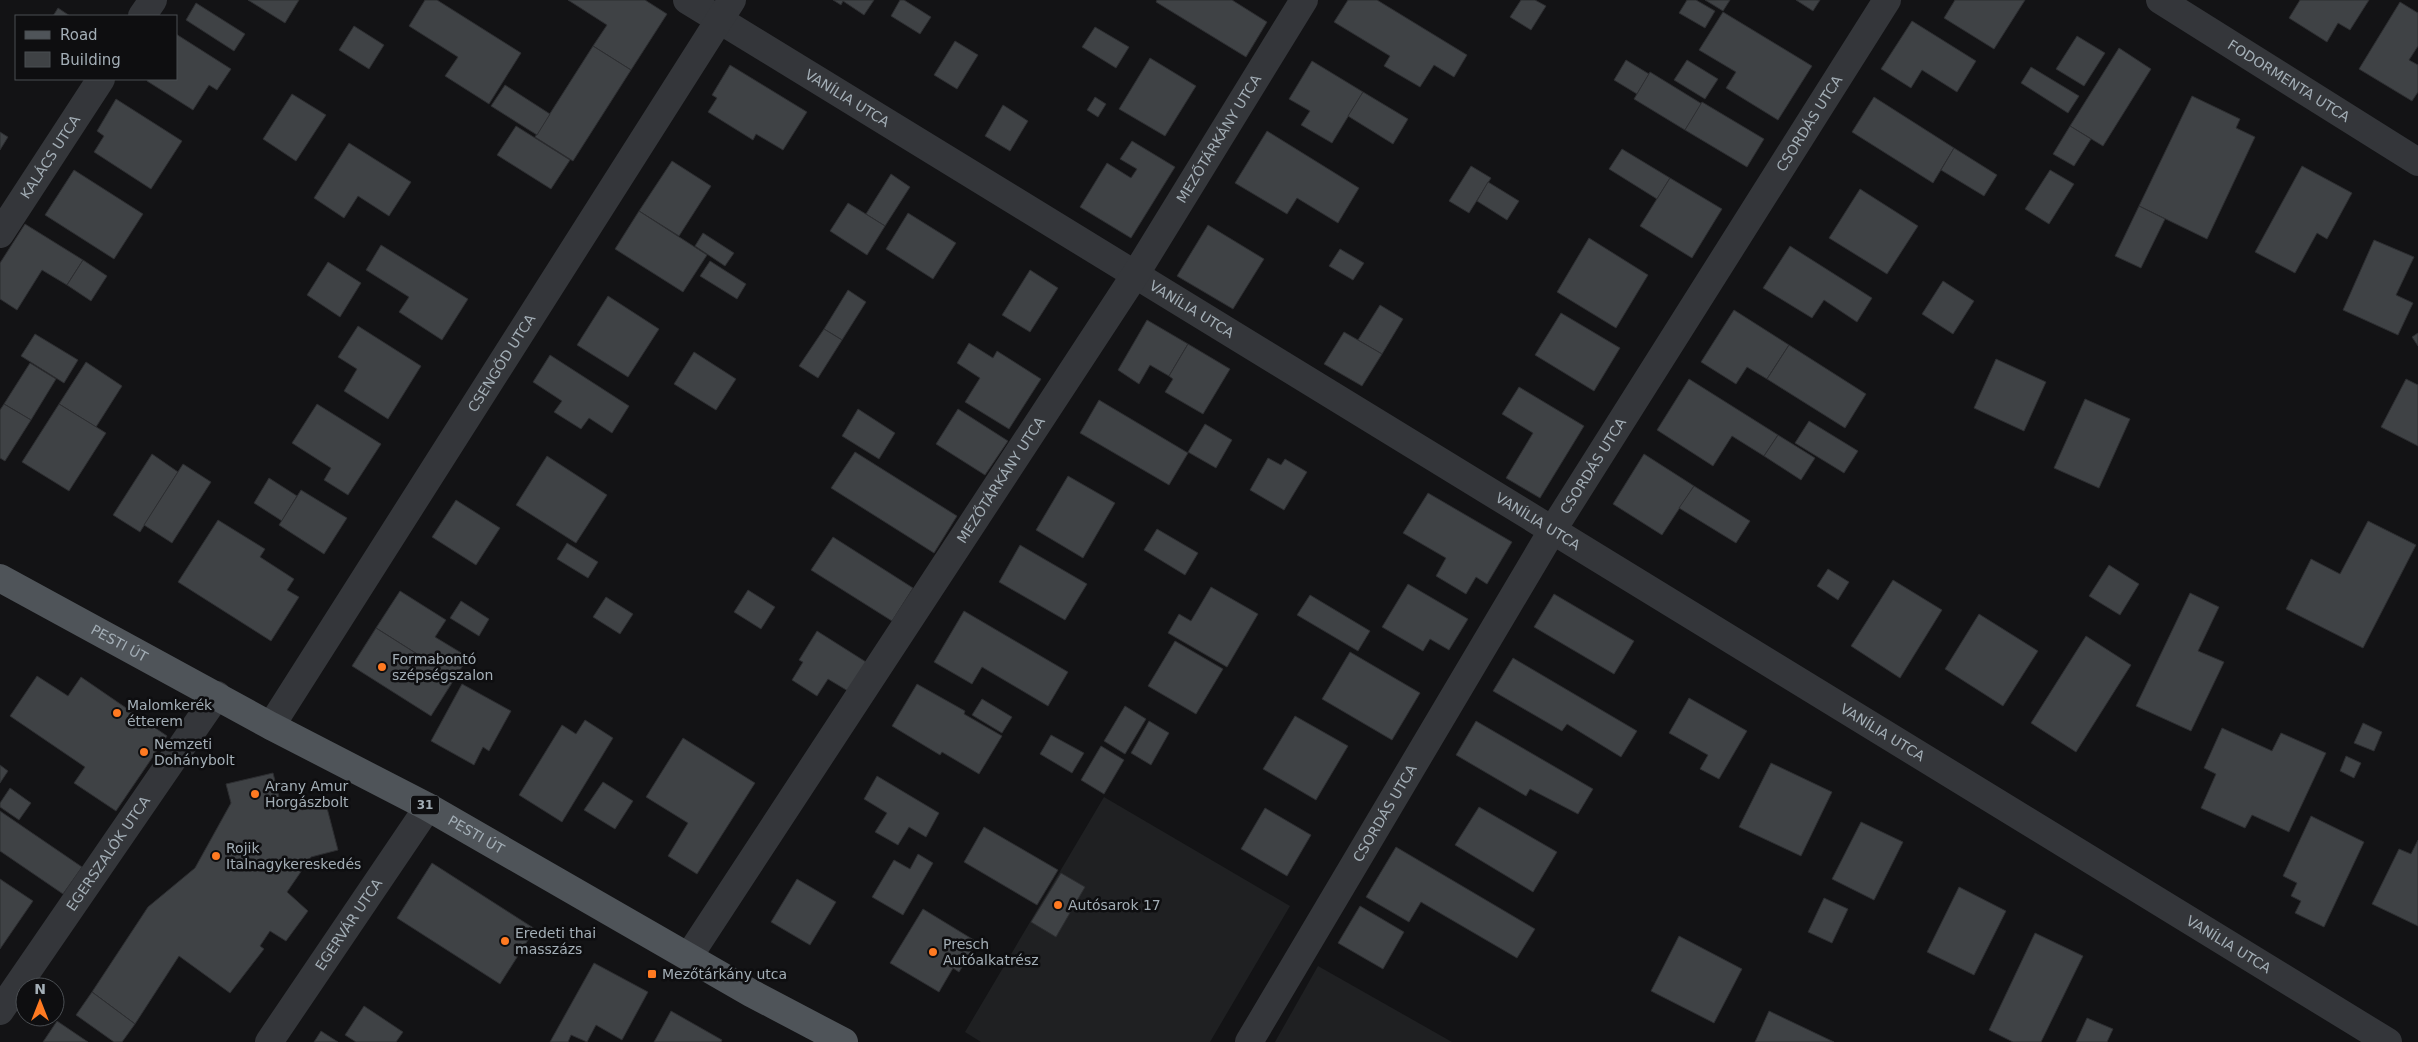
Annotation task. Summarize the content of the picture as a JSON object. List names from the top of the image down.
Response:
{
  "streets": {
    "main road": ["PESTI ÚT", "31"],
    "street": [
      "FODORMENTA UTCA",
      "VANÍLIA UTCA",
      "CSORDÁS UTCA",
      "MEZŐTÁRKÁNY UTCA",
      "KALÁCS UTCA",
      "CSENGŐD UTCA",
      "EGERSZALÓK UTCA",
      "EGERVÁR UTCA"
    ]
  },
  "crossings": [
    ["VANÍLIA UTCA", "CSORDÁS UTCA"],
    ["VANÍLIA UTCA", "MEZŐTÁRKÁNY UTCA"],
    ["VANÍLIA UTCA", "CSENGŐD UTCA"],
    ["MEZŐTÁRKÁNY UTCA", "PESTI ÚT"],
    ["CSENGŐD UTCA", "PESTI ÚT"],
    ["PESTI ÚT", "EGERSZALÓK UTCA"],
    ["PESTI ÚT", "EGERVÁR UTCA"]
  ],
  "places": {
    "other": [
      "Formabontó szépségszalon",
      "Malomkerék étterem",
      "Nemzeti Dohánybolt",
      "Arany Amur Horgászbolt",
      "Rojik Italnagykereskedés",
      "Autósarok 17",
      "Eredeti thai masszázs",
      "Presch Autóalkatrész"
    ],
    "transit": ["Mezőtárkány utca"]
  },
  "legend": ["Road", "Building"],
  "north": "top"
}
